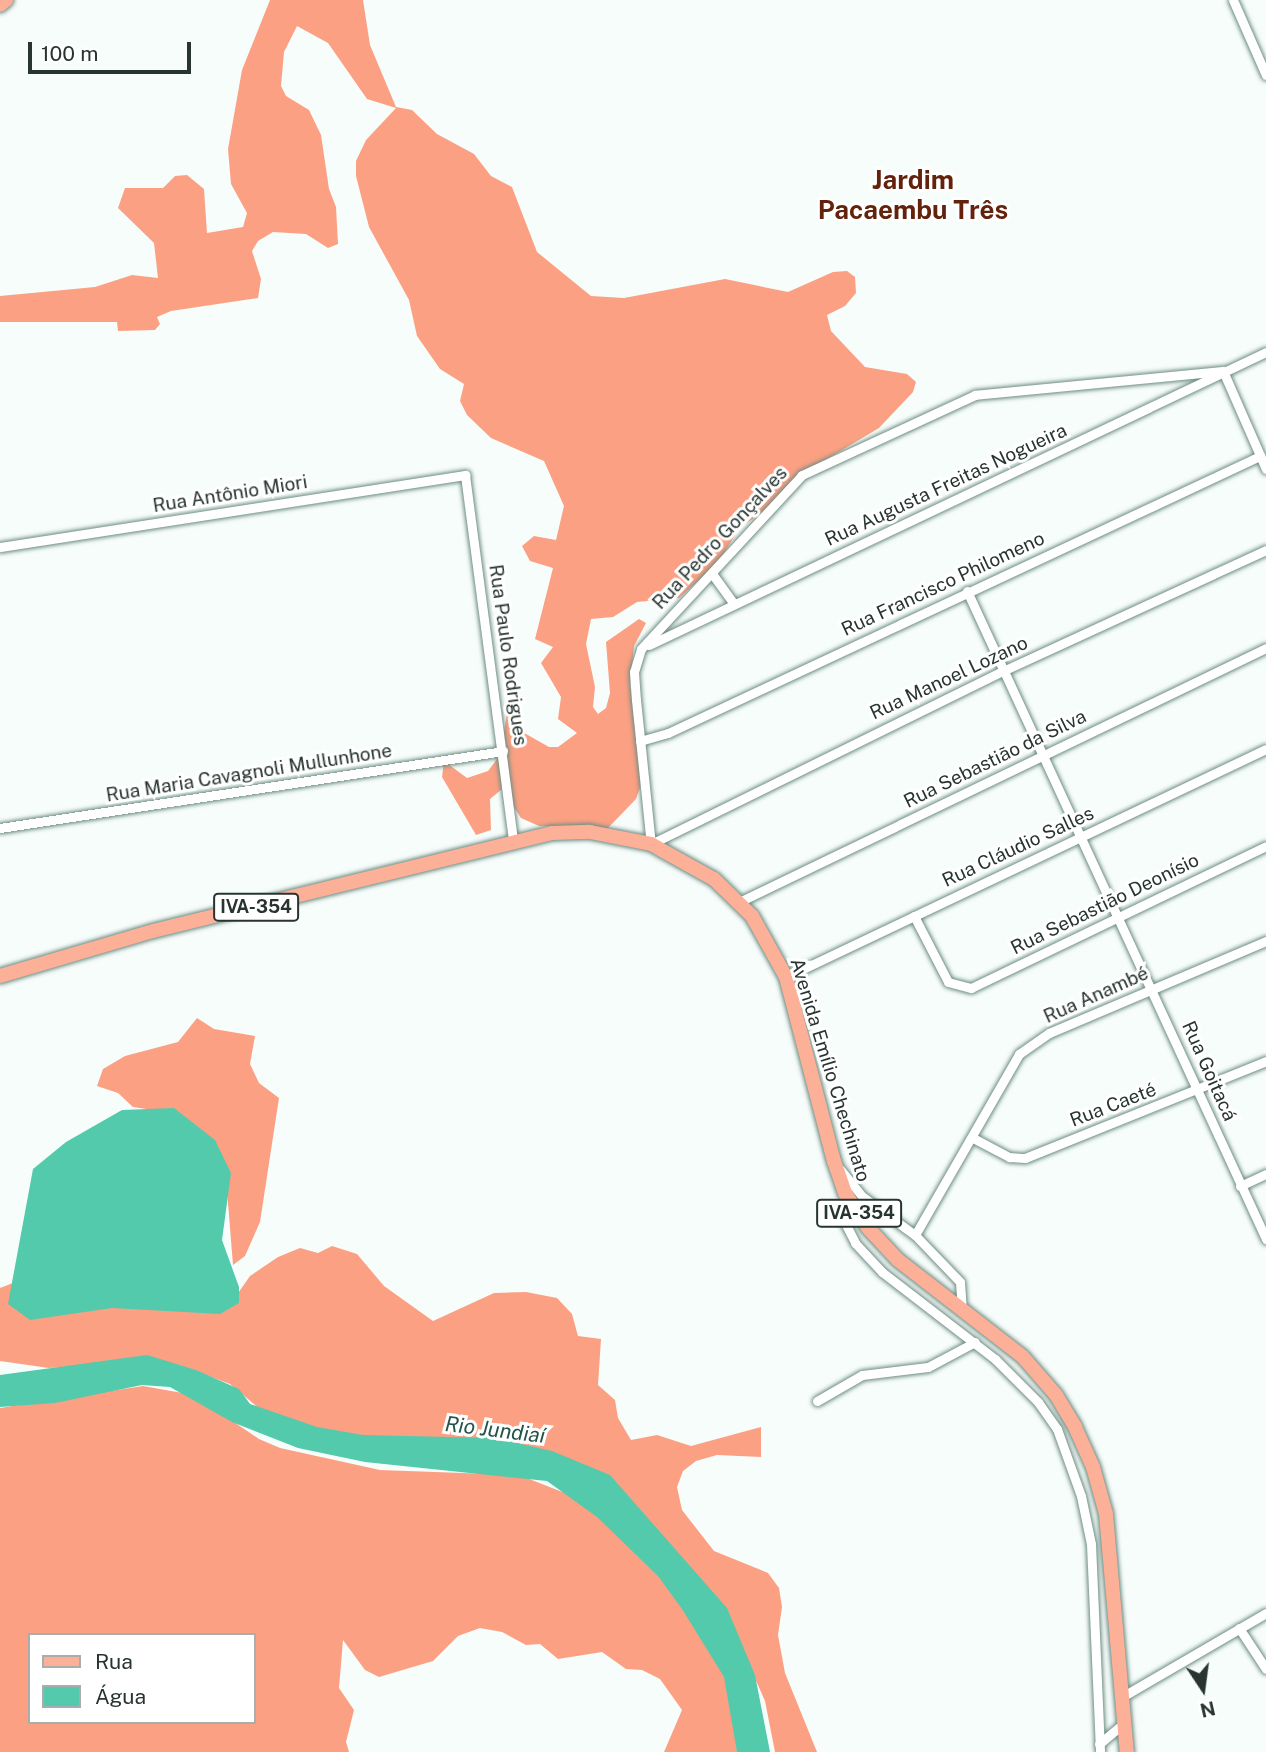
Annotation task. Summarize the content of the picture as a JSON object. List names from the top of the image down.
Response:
{
  "streets": {
    "main road": ["IVA-354", "Avenida Emílio Chechinato"],
    "street": [
      "Rua Augusta Freitas Nogueira",
      "Rua Antônio Miori",
      "Rua Pedro Gonçalves",
      "Rua Francisco Philomeno",
      "Rua Paulo Rodrigues",
      "Rua Manoel Lozano",
      "Rua Sebastião da Silva",
      "Rua Maria Cavagnoli Mullunhone",
      "Rua Cláudio Salles",
      "Rua Sebastião Deonísio",
      "Rua Anambé",
      "Rua Goitacá",
      "Rua Caeté"
    ]
  },
  "crossings": [
    ["Rua Augusta Freitas Nogueira", "Rua Pedro Gonçalves"],
    ["Rua Antônio Miori", "Rua Paulo Rodrigues"],
    ["Rua Francisco Philomeno", "Rua Goitacá"],
    ["Rua Paulo Rodrigues", "Rua Maria Cavagnoli Mullunhone"],
    ["Rua Paulo Rodrigues", "Avenida Emílio Chechinato"],
    ["Rua Manoel Lozano", "Avenida Emílio Chechinato"],
    ["Rua Manoel Lozano", "Rua Goitacá"],
    ["Rua Sebastião da Silva", "Avenida Emílio Chechinato"],
    ["Rua Sebastião da Silva", "Rua Goitacá"],
    ["Rua Cláudio Salles", "Rua Sebastião Deonísio"],
    ["Rua Cláudio Salles", "Avenida Emílio Chechinato"],
    ["Rua Cláudio Salles", "Rua Goitacá"],
    ["Rua Sebastião Deonísio", "Rua Goitacá"],
    ["Rua Anambé", "Rua Goitacá"],
    ["Rua Anambé", "Rua Caeté"],
    ["Rua Goitacá", "Rua Caeté"]
  ],
  "districts": ["Jardim Pacaembu Três"],
  "water": ["Rio Jundiaí"],
  "legend": ["Rua", "Água"],
  "scale_bar": "100 m",
  "north": "bottom"
}
